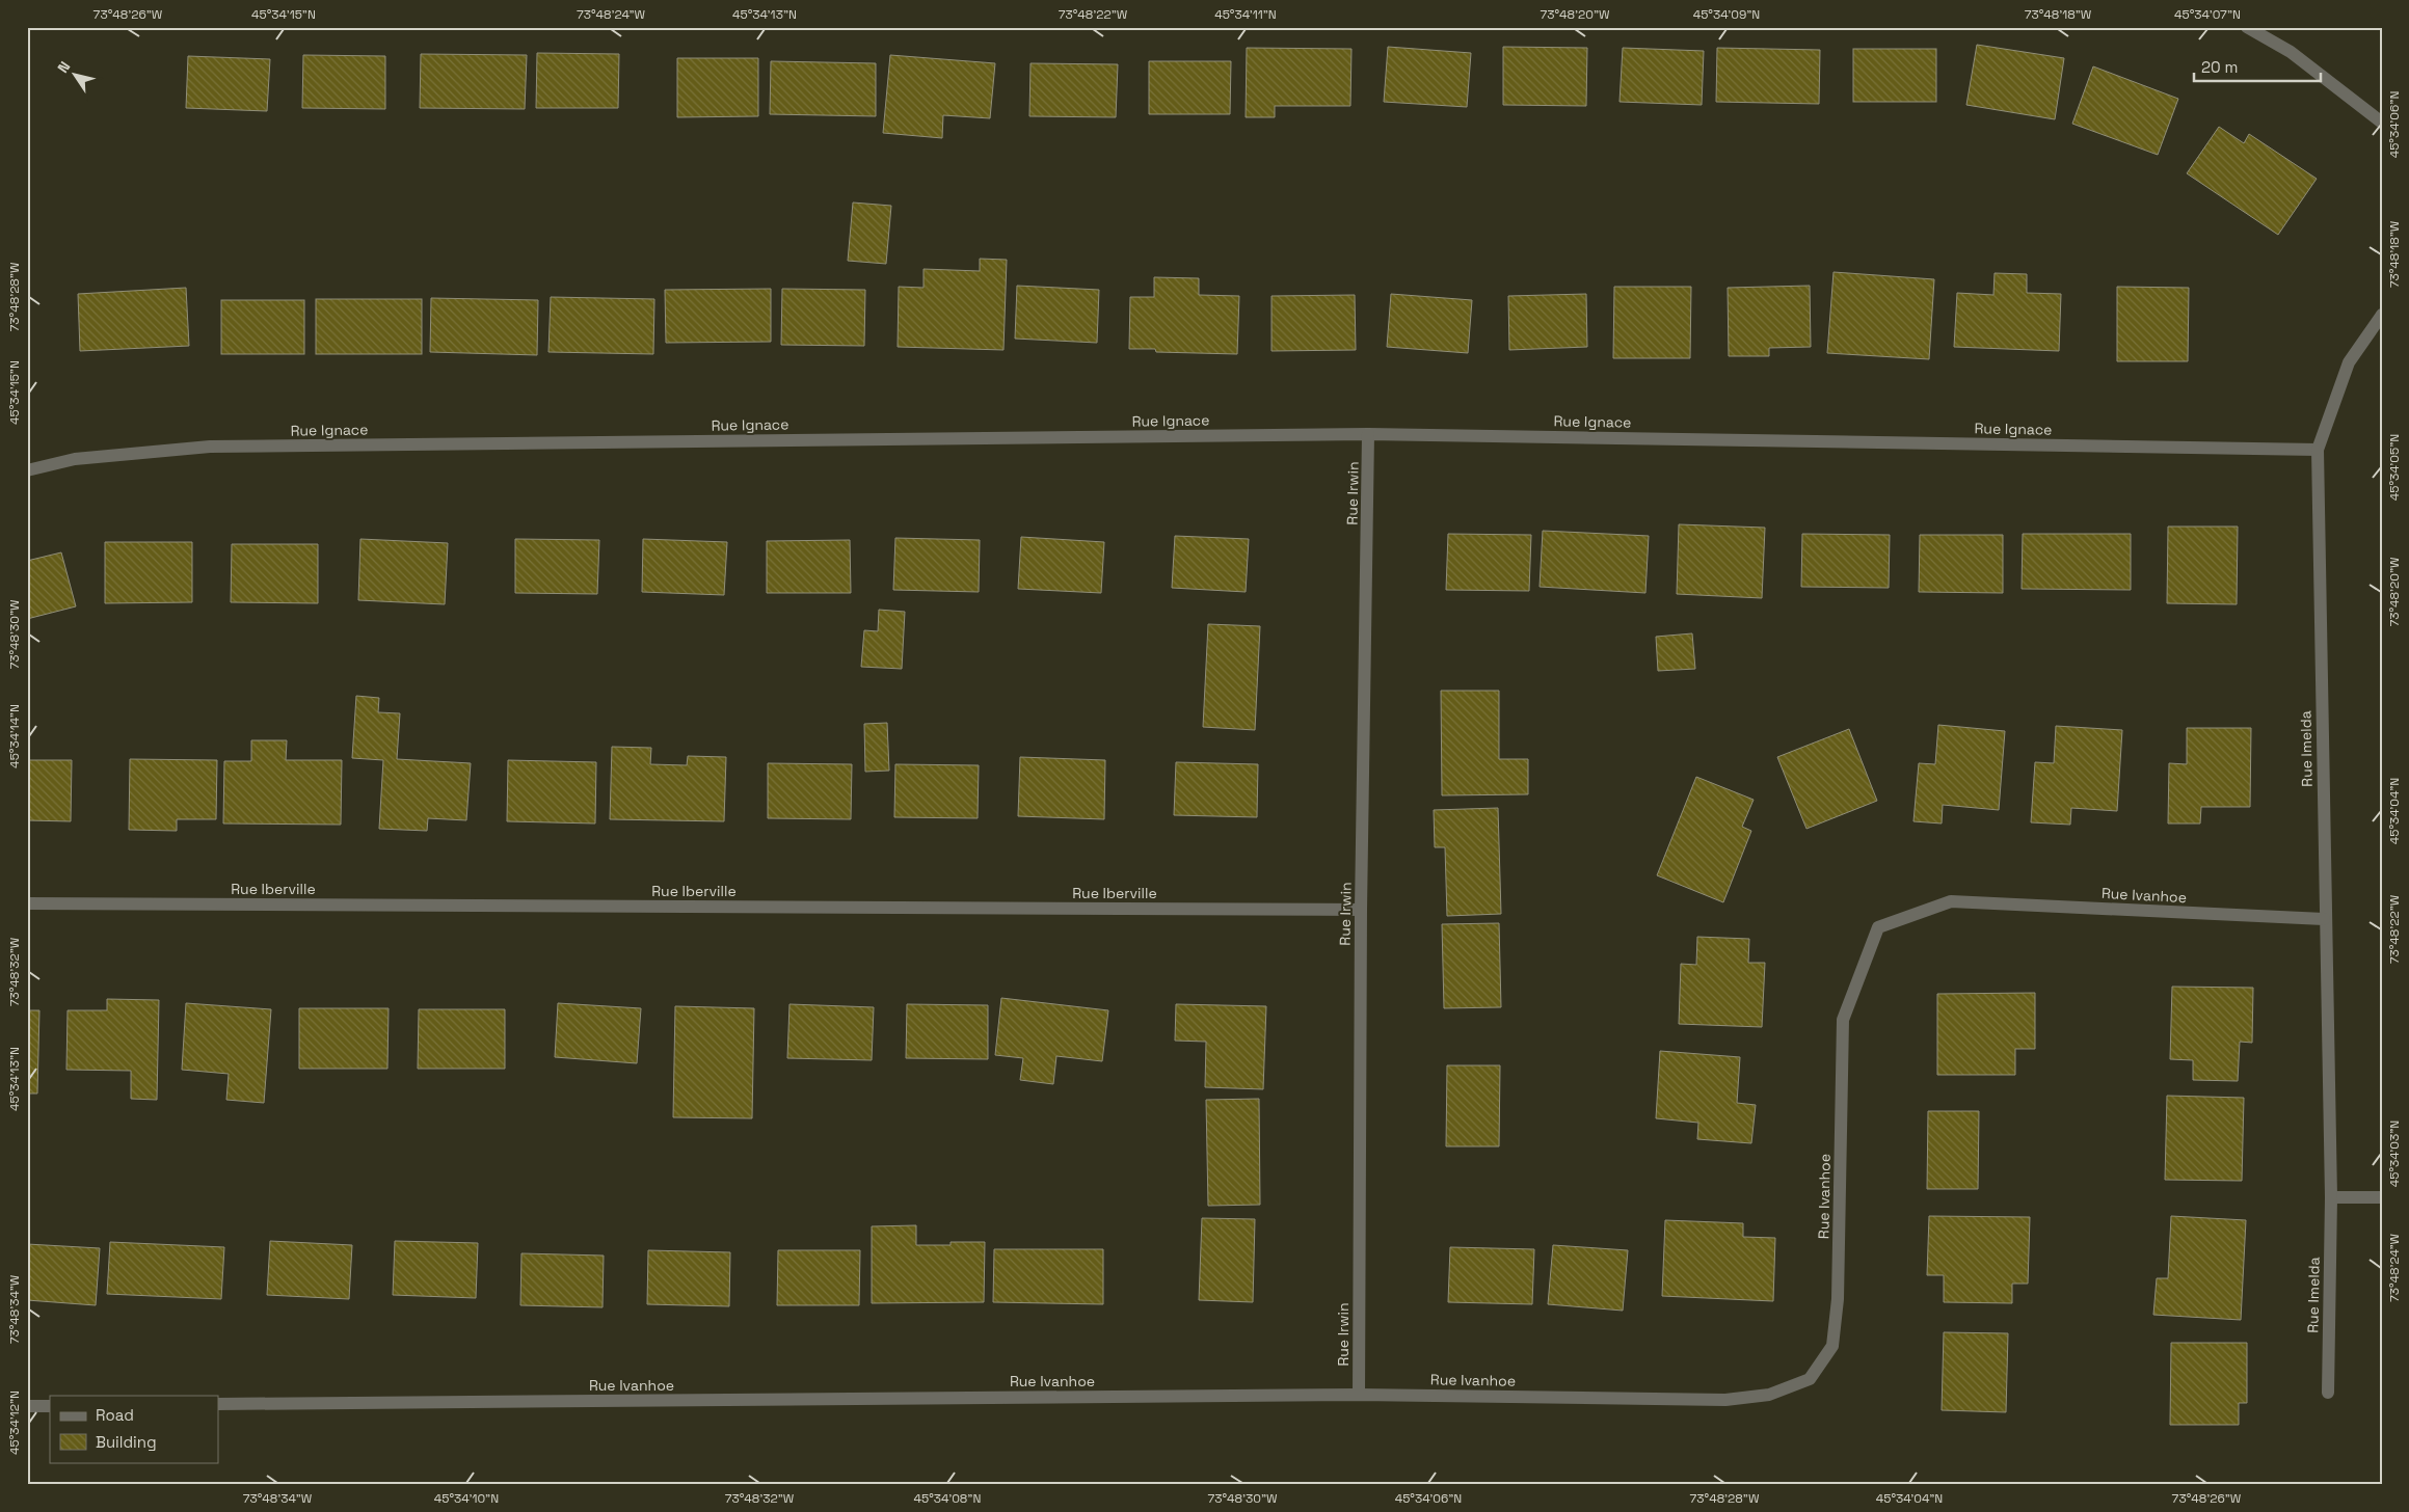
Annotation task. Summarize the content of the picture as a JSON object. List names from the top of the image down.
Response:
{
  "streets": {
    "street": [
      "Rue Ignace",
      "Rue Irwin",
      "Rue Imelda",
      "Rue Iberville",
      "Rue Ivanhoe"
    ]
  },
  "crossings": [
    ["Rue Ignace", "Rue Irwin"],
    ["Rue Ignace", "Rue Imelda"],
    ["Rue Irwin", "Rue Iberville"],
    ["Rue Irwin", "Rue Ivanhoe"],
    ["Rue Imelda", "Rue Ivanhoe"]
  ],
  "legend": ["Road", "Building"],
  "scale_bar": "20 m",
  "north": "top left",
  "coordinates": [
    "73°48'26\"W",
    "45°34'15\"N",
    "73°48'24\"W",
    "45°34'13\"N",
    "73°48'22\"W",
    "45°34'11\"N",
    "73°48'20\"W",
    "45°34'09\"N",
    "73°48'18\"W",
    "45°34'07\"N",
    "45°34'06\"N",
    "73°48'28\"W",
    "45°34'05\"N",
    "73°48'30\"W",
    "45°34'14\"N",
    "45°34'04\"N",
    "73°48'32\"W",
    "45°34'03\"N",
    "73°48'34\"W",
    "45°34'12\"N",
    "45°34'10\"N",
    "45°34'08\"N"
  ]
}
